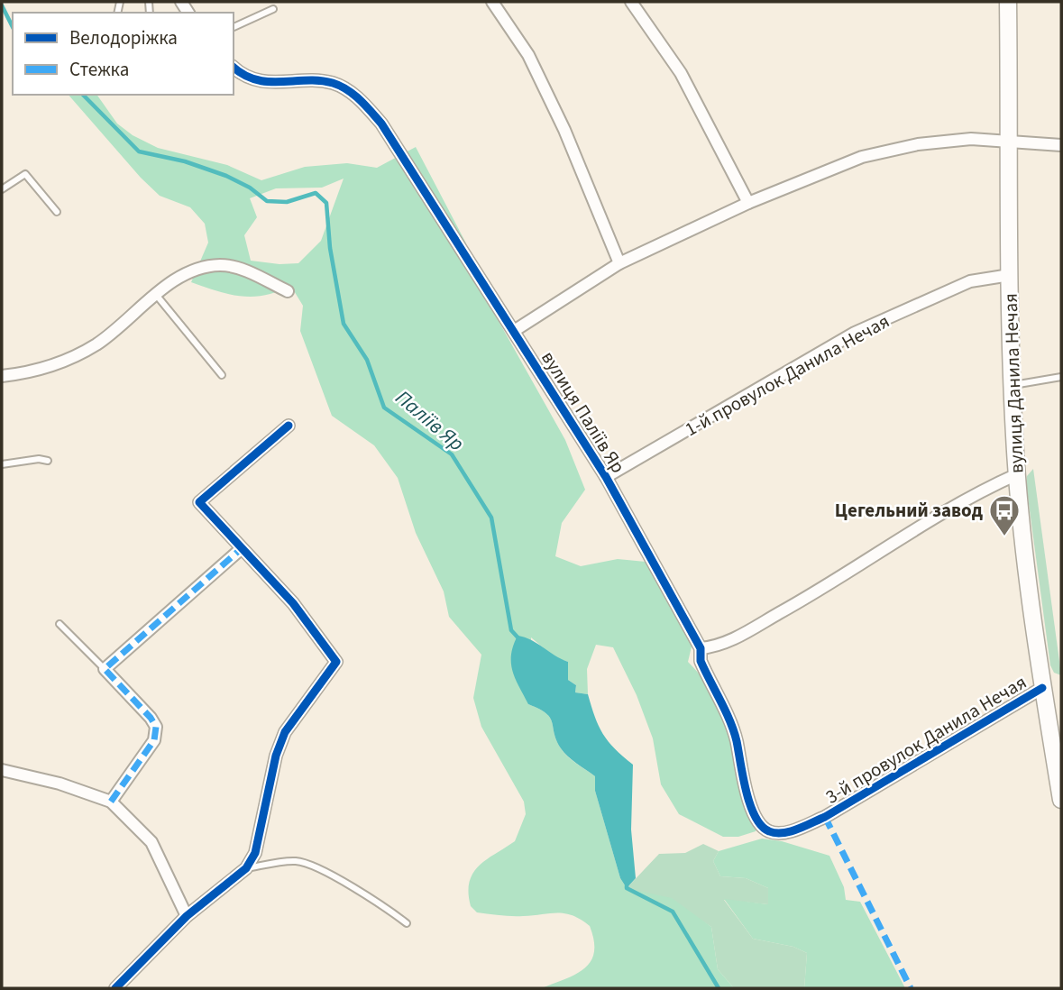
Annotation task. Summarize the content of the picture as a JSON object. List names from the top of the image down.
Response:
{
  "streets": {
    "main road": ["вулиця Данила Нечая"],
    "street": ["1-й провулок Данила Нечая", "вулиця Паліїв Яр", "3-й провулок Данила Нечая"]
  },
  "crossings": [
    ["1-й провулок Данила Нечая", "вулиця Данила Нечая"],
    ["1-й провулок Данила Нечая", "вулиця Паліїв Яр"],
    ["вулиця Данила Нечая", "3-й провулок Данила Нечая"],
    ["вулиця Паліїв Яр", "3-й провулок Данила Нечая"]
  ],
  "water": ["Паліїв Яр"],
  "places": {
    "bus stop": ["Цегельний завод"]
  },
  "legend": ["Велодоріжка", "Стежка"]
}
